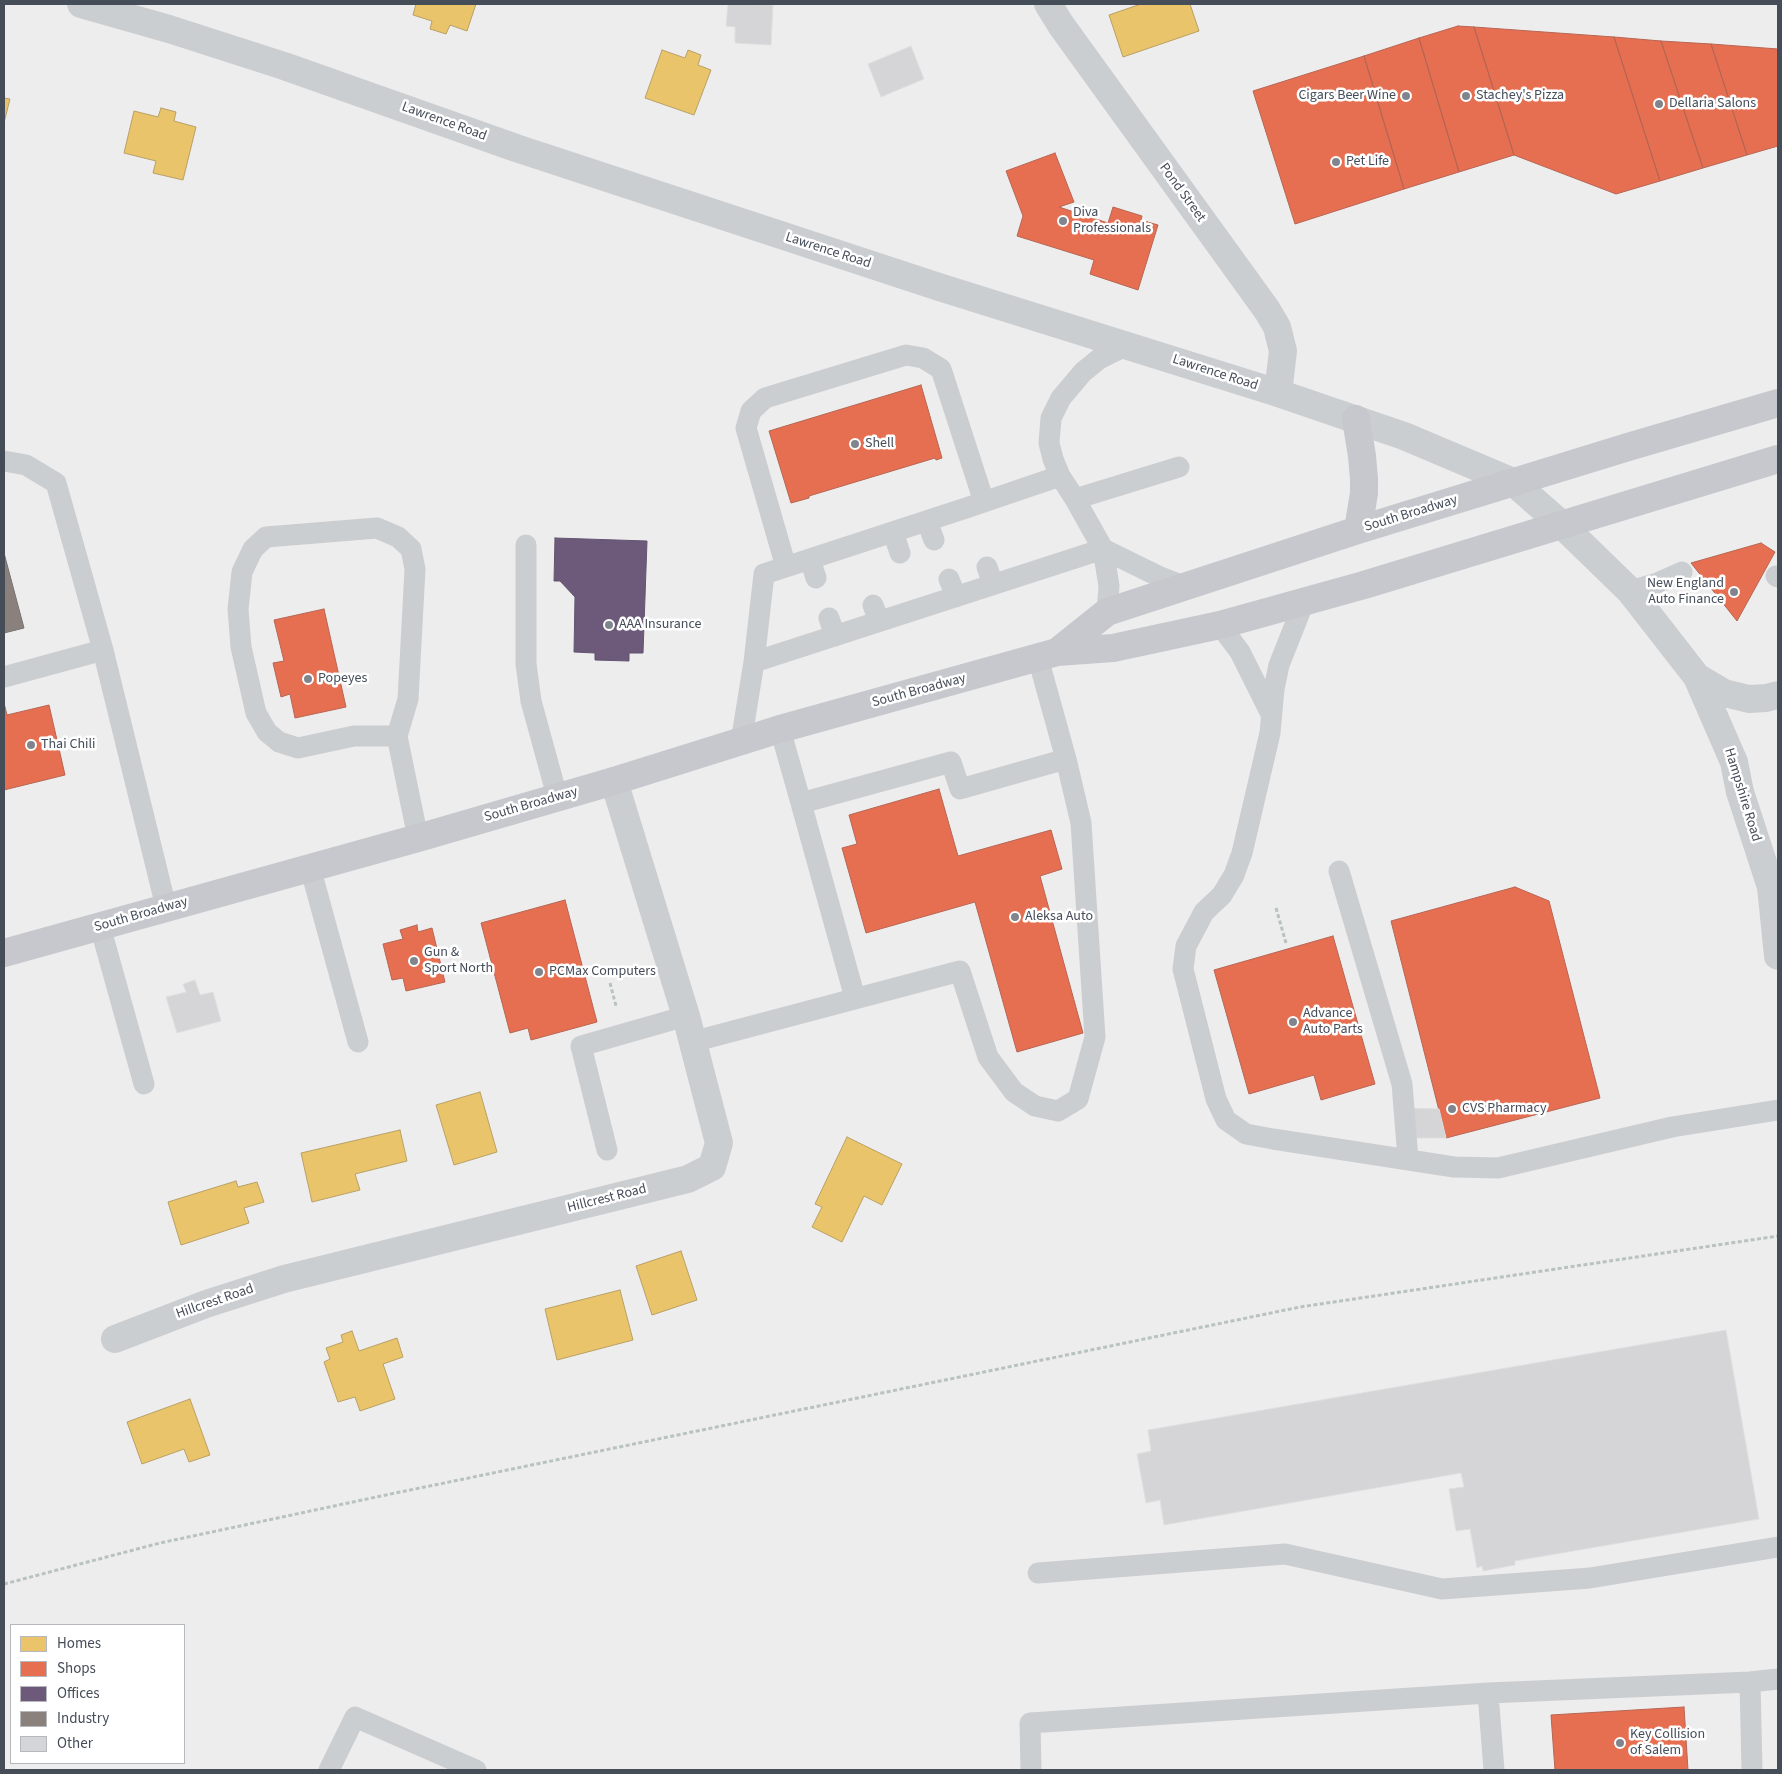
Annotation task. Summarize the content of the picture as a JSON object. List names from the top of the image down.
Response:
{
  "streets": {
    "main road": ["South Broadway"],
    "street": [
      "Lawrence Road",
      "Pond Street",
      "Hampshire Road",
      "Hillcrest Road"
    ]
  },
  "crossings": [
    ["Lawrence Road", "Pond Street"],
    ["Lawrence Road", "South Broadway"],
    ["Lawrence Road", "Hampshire Road"],
    ["South Broadway", "Hampshire Road"],
    ["South Broadway", "Hillcrest Road"]
  ],
  "places": [
    "Cigars Beer Wine",
    "Stachey's Pizza",
    "Dellaria Salons",
    "Pet Life",
    "Diva Professionals",
    "Shell",
    "New England Auto Finance",
    "AAA Insurance",
    "Popeyes",
    "Thai Chili",
    "Aleksa Auto",
    "Gun & Sport North",
    "PCMax Computers",
    "Advance Auto Parts",
    "CVS Pharmacy",
    "Key Collision of Salem"
  ],
  "legend": [
    "Homes",
    "Shops",
    "Offices",
    "Industry",
    "Other"
  ]
}
